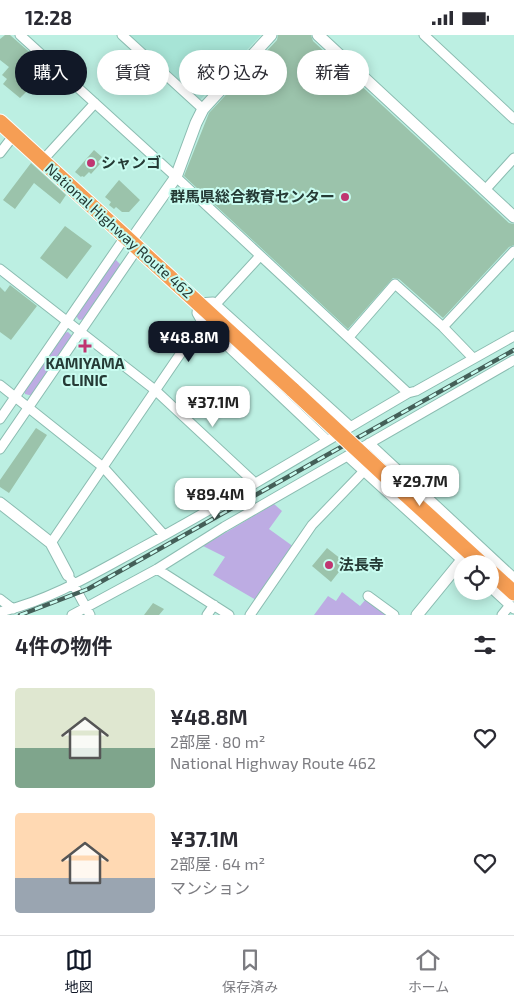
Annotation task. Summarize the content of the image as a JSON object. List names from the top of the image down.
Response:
{
  "streets": {
    "highway": ["National Highway Route 462"]
  },
  "places": {
    "other": ["シャンゴ", "群馬県総合教育センター", "法長寺"],
    "health": ["KAMIYAMA CLINIC"]
  },
  "page": {
    "status": "12:28",
    "chip": [
      "購入",
      "賃貸",
      "絞り込み",
      "新着"
    ],
    "price": [
      "¥48.8M",
      "¥37.1M",
      "¥29.7M",
      "¥89.4M"
    ],
    "heading": "4件の物件",
    "list": [
      {
        "name": "¥48.8M",
        "note": "2部屋 · 80 m² · National Highway Route 462"
      },
      {
        "name": "¥37.1M",
        "note": "2部屋 · 64 m² · マンション"
      }
    ],
    "tabs": ["地図", "保存済み", "ホーム"]
  }
}
